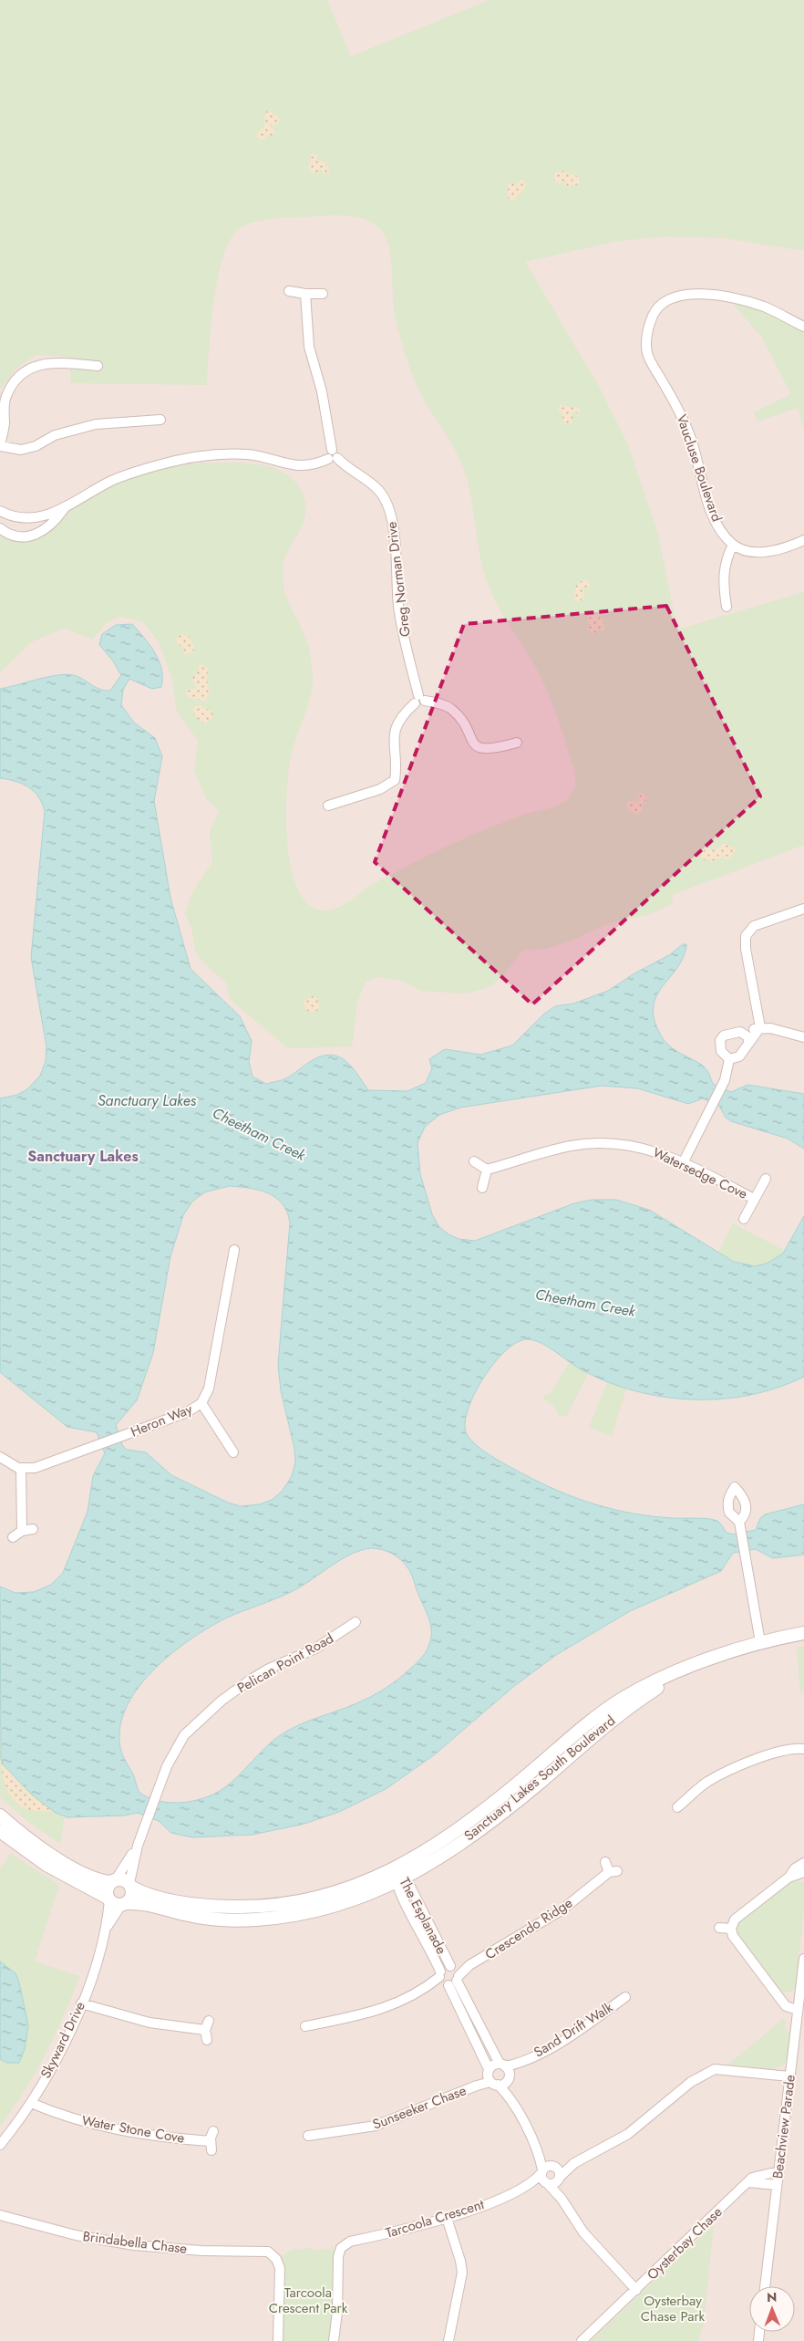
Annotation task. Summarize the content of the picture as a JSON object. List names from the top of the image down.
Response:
{
  "streets": {
    "street": [
      "Vaucluse Boulevard",
      "Greg Norman Drive",
      "Watersedge Cove",
      "Heron Way",
      "Pelican Point Road",
      "Sanctuary Lakes South Boulevard",
      "The Esplanade",
      "Crescendo Ridge",
      "Sand Drift Walk",
      "Skyward Drive",
      "Sunseeker Chase",
      "Beachview Parade",
      "Water Stone Cove",
      "Tarcoola Crescent",
      "Brindabella Chase",
      "Oysterbay Chase"
    ]
  },
  "crossings": [
    ["Pelican Point Road", "Sanctuary Lakes South Boulevard"],
    ["Pelican Point Road", "Skyward Drive"],
    ["Sanctuary Lakes South Boulevard", "The Esplanade"],
    ["Sanctuary Lakes South Boulevard", "Skyward Drive"],
    ["The Esplanade", "Crescendo Ridge"],
    ["The Esplanade", "Sand Drift Walk"],
    ["The Esplanade", "Sunseeker Chase"],
    ["The Esplanade", "Tarcoola Crescent"],
    ["Skyward Drive", "Water Stone Cove"],
    ["Beachview Parade", "Oysterbay Chase"]
  ],
  "districts": ["Sanctuary Lakes"],
  "water": ["Sanctuary Lakes", "Cheetham Creek"],
  "parks": ["Tarcoola Crescent Park", "Oysterbay Chase Park"],
  "north": "top"
}
